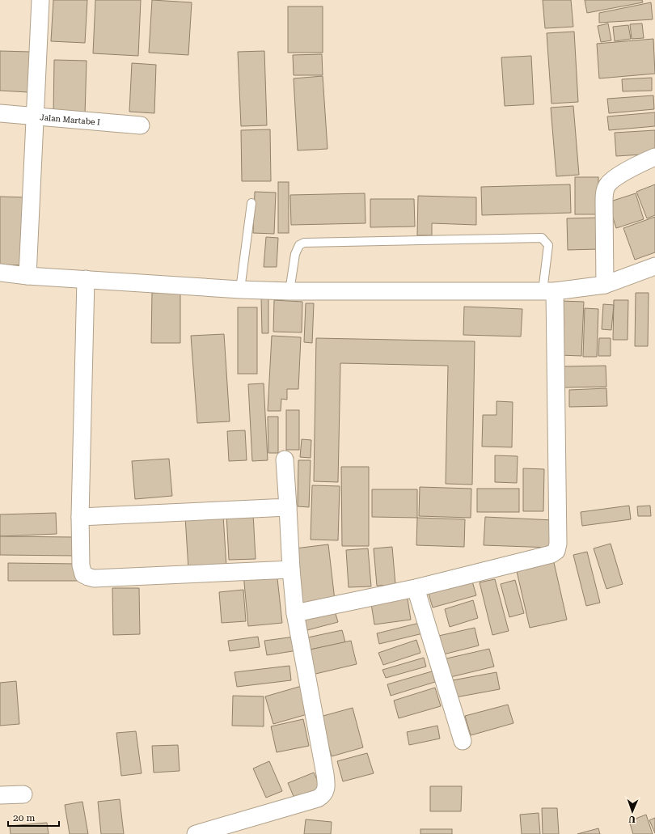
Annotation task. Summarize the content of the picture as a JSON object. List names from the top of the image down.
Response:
{
  "streets": {
    "street": ["Jalan Martabe I"]
  },
  "scale_bar": "20 m",
  "north": "bottom"
}
